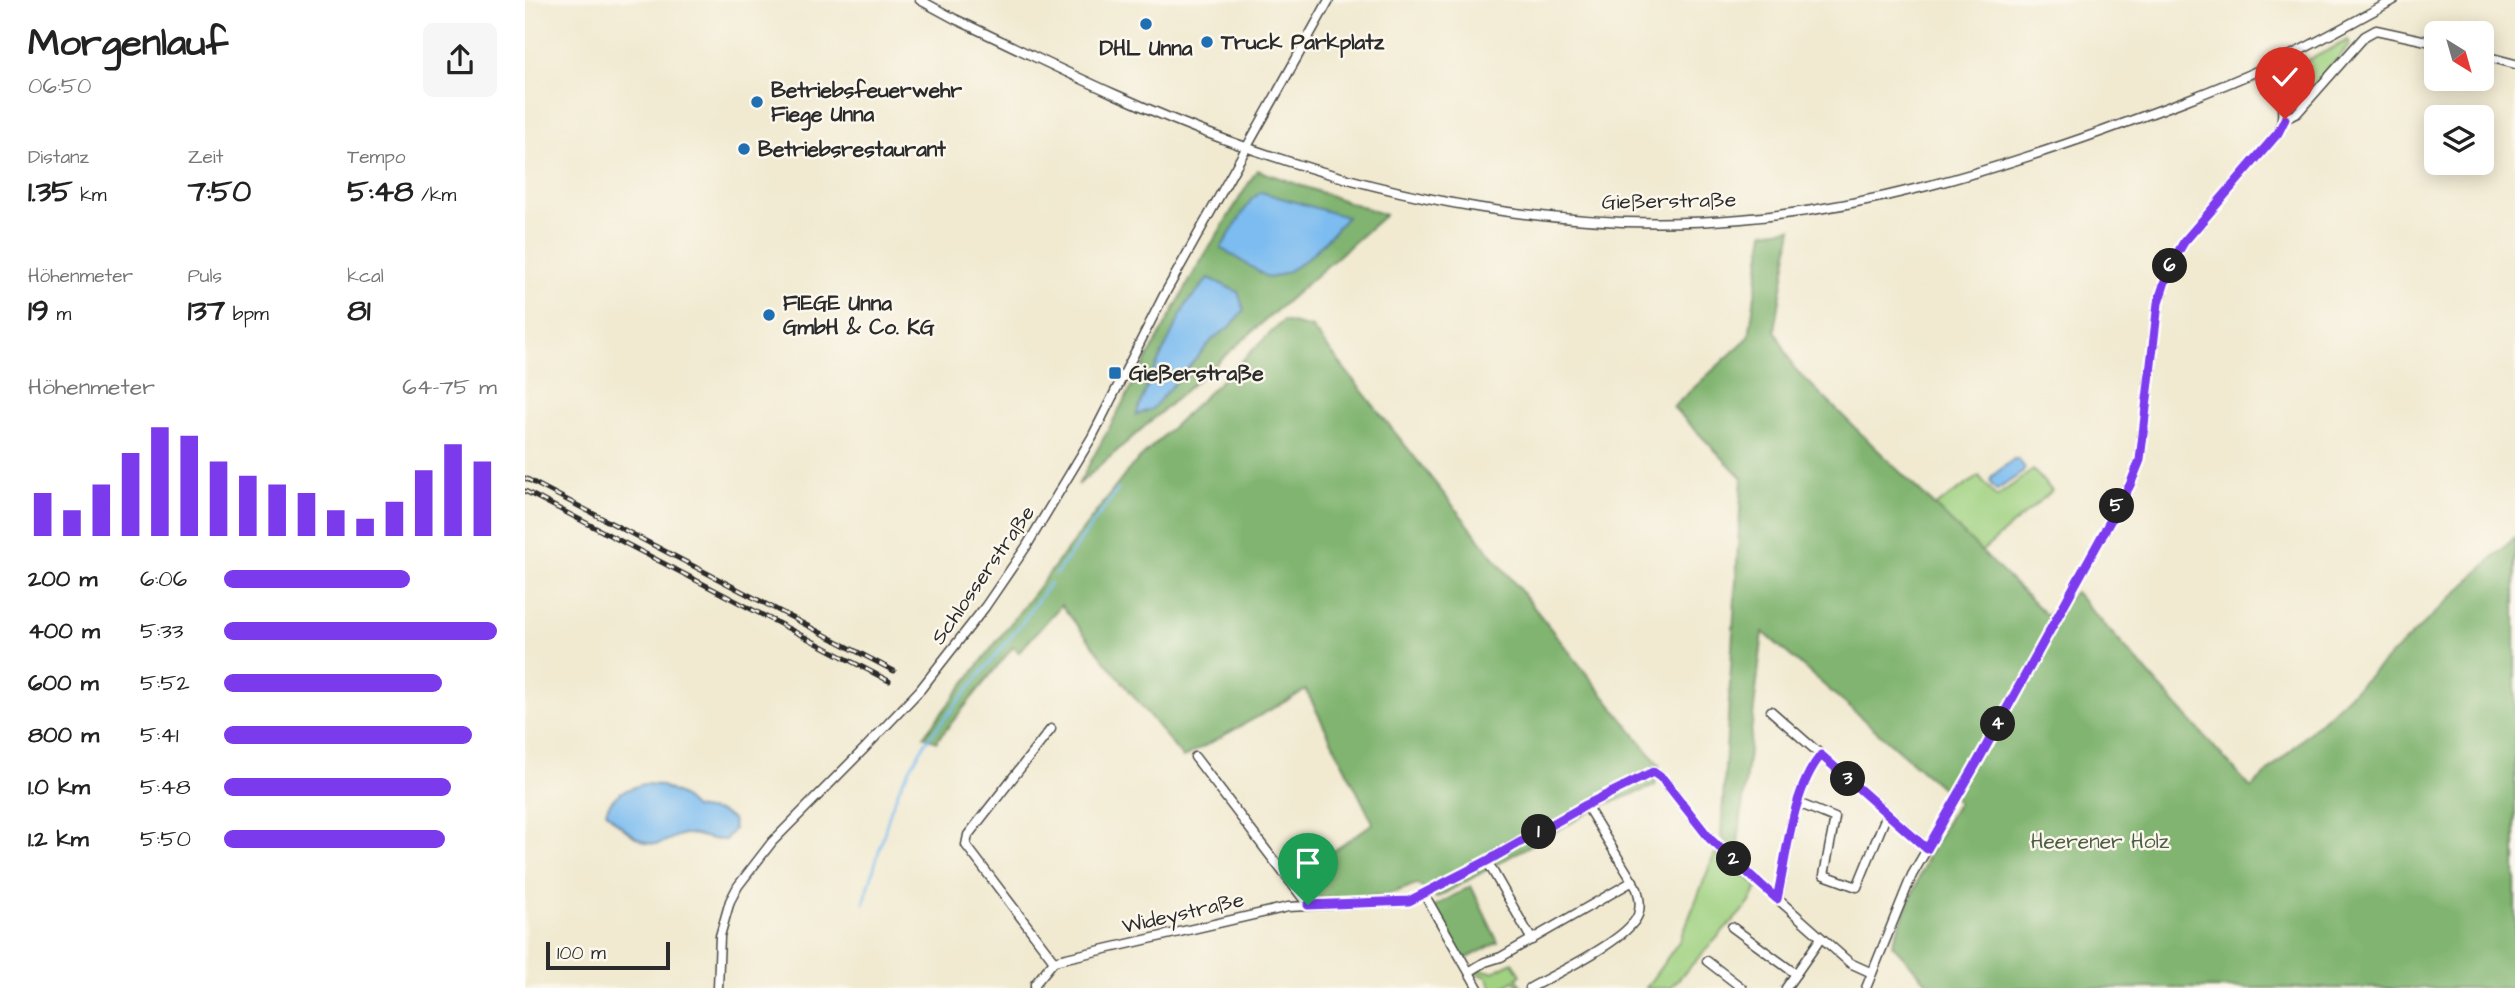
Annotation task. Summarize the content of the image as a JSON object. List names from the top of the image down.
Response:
{
  "streets": {
    "street": ["Gießerstraße", "Schlosserstraße", "Wideystraße"]
  },
  "crossings": [
    ["Gießerstraße", "Schlosserstraße"]
  ],
  "parks": ["Heerener Holz"],
  "places": {
    "other": [
      "DHL Unna",
      "Truck Parkplatz",
      "Betriebsfeuerwehr Fiege Unna",
      "Betriebsrestaurant",
      "FIEGE Unna GmbH & Co. KG"
    ],
    "transit": ["Gießerstraße"]
  },
  "scale_bar": "100 m",
  "north": "bottom right",
  "page": {
    "heading": ["Morgenlauf", "06:50"],
    "stats": [
      ["Distanz", "1.35 km"],
      ["Zeit", "7:50"],
      ["Tempo", "5:48 /km"],
      ["Höhenmeter", "19 m"],
      ["Puls", "137 bpm"],
      ["kcal", "81"]
    ],
    "pins": [
      "6",
      "5",
      "4",
      "3",
      "1",
      "2"
    ],
    "chart": ["Höhenmeter", "64–75 m"],
    "list": [
      {
        "name": "200 m",
        "note": "6:06"
      },
      {
        "name": "400 m",
        "note": "5:33"
      },
      {
        "name": "600 m",
        "note": "5:52"
      },
      {
        "name": "800 m",
        "note": "5:41"
      },
      {
        "name": "1.0 km",
        "note": "5:48"
      },
      {
        "name": "1.2 km",
        "note": "5:50"
      }
    ],
    "scale": "100 m"
  }
}
